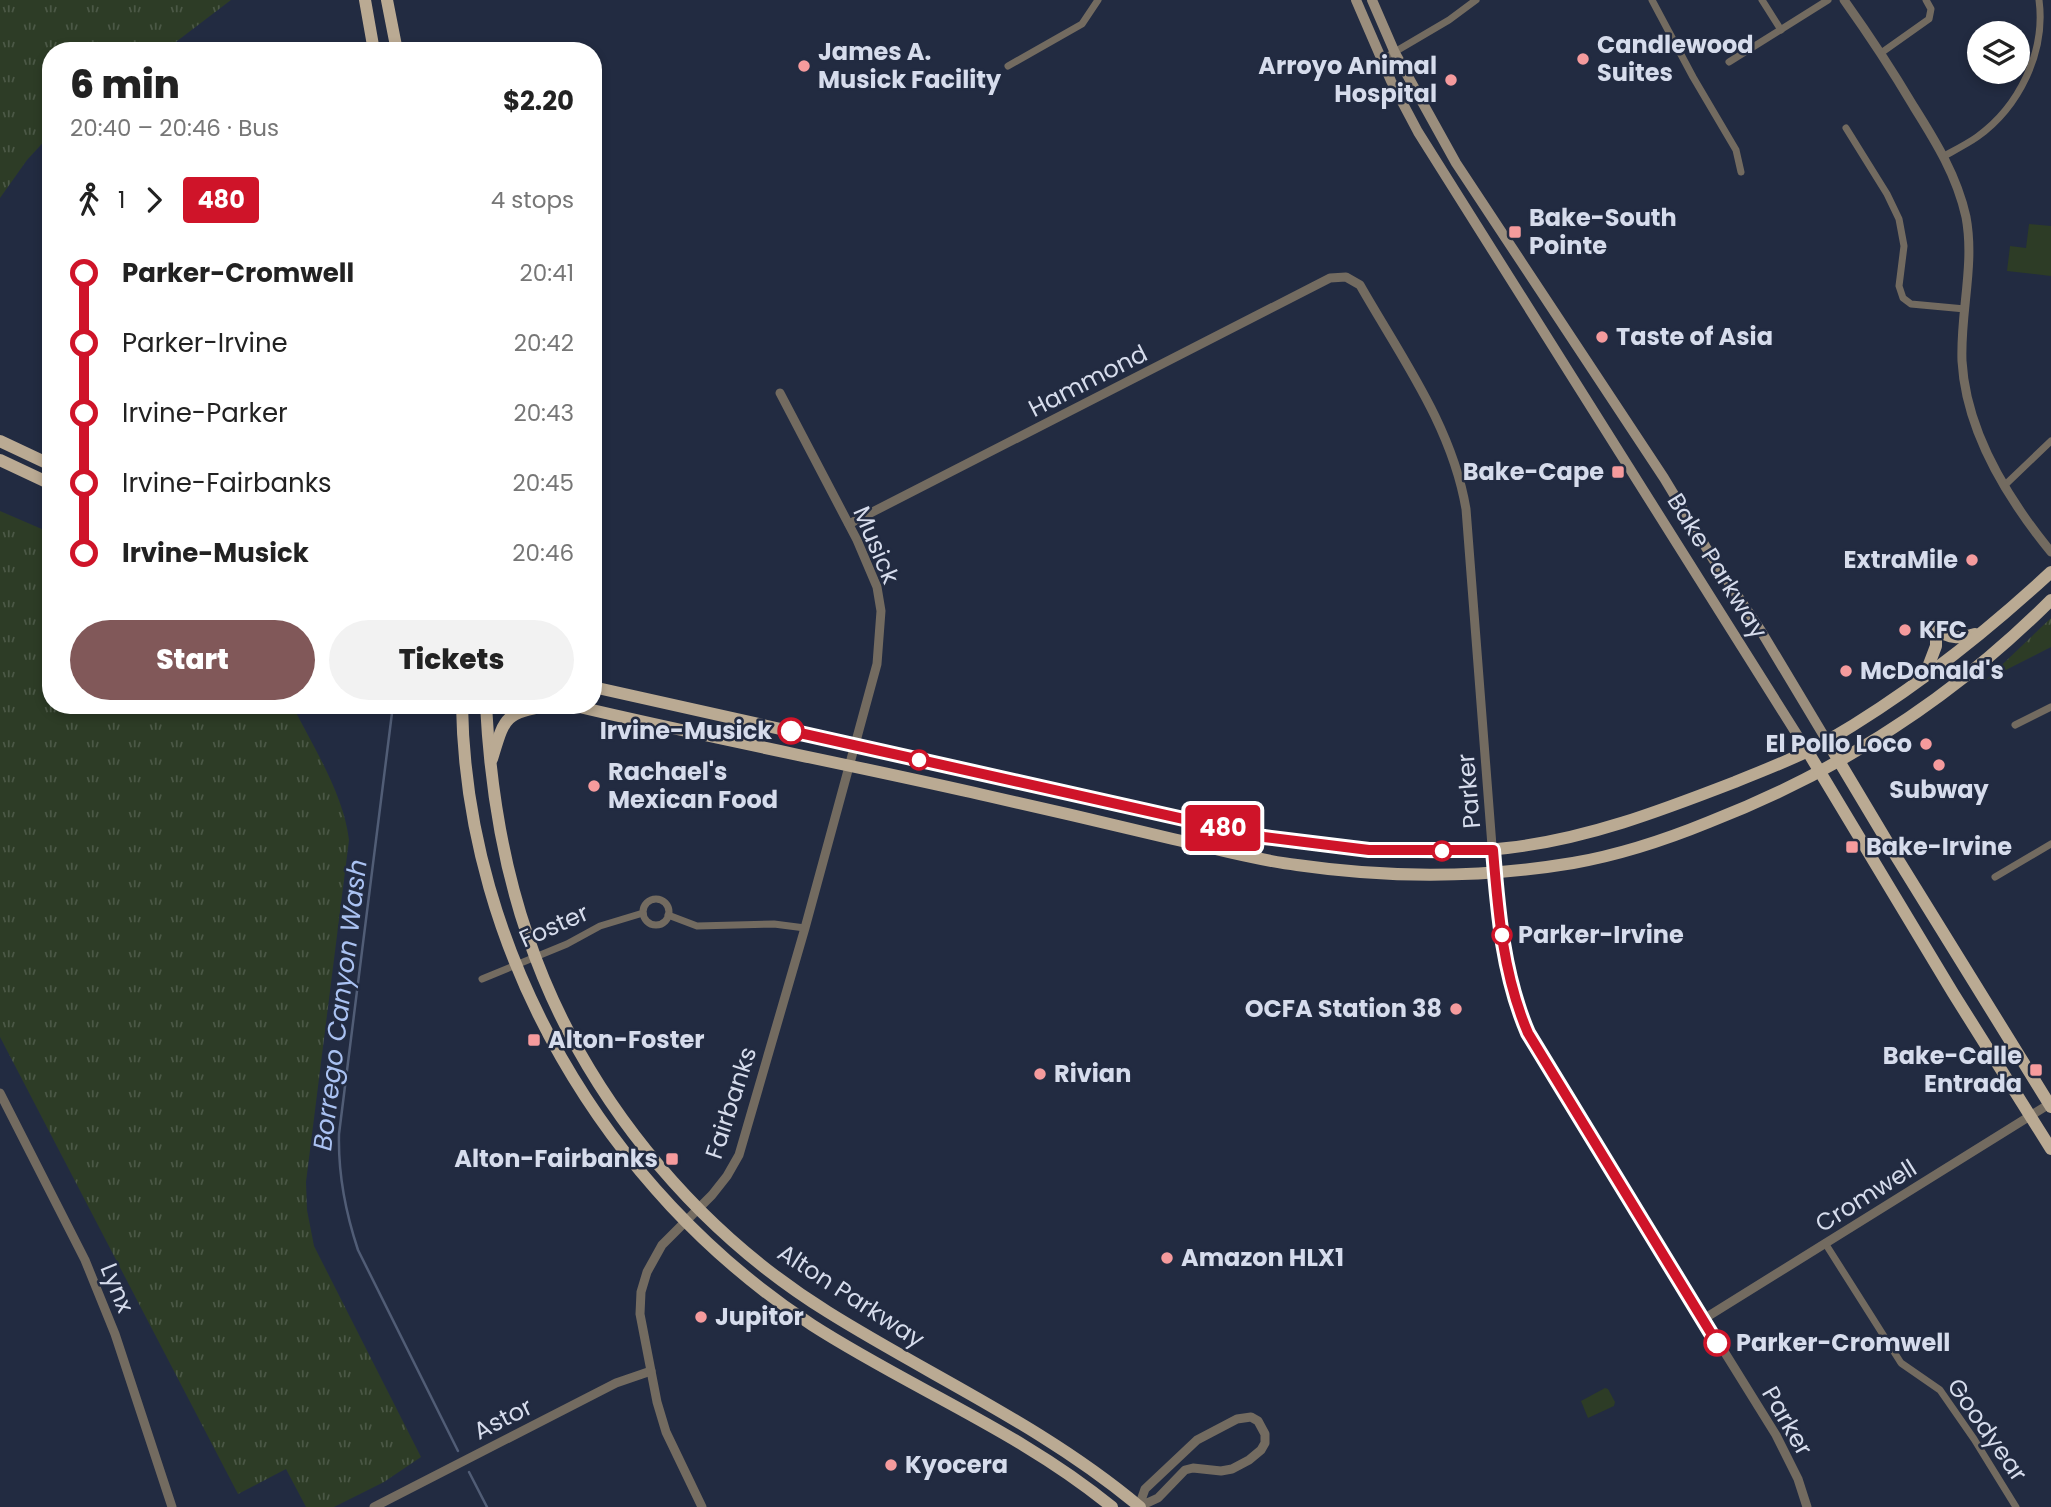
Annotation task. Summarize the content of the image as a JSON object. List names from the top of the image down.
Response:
{
  "streets": {
    "main road": ["Bake Parkway", "Alton Parkway"],
    "street": [
      "Hammond",
      "Musick",
      "Parker",
      "Foster",
      "Fairbanks",
      "Cromwell",
      "Lynx",
      "Astor",
      "Goodyear"
    ]
  },
  "crossings": [
    ["Hammond", "Musick"],
    ["Hammond", "Parker"],
    ["Musick", "Fairbanks"],
    ["Bake Parkway", "Cromwell"],
    ["Parker", "Cromwell"],
    ["Foster", "Alton Parkway"],
    ["Fairbanks", "Alton Parkway"],
    ["Fairbanks", "Astor"],
    ["Cromwell", "Goodyear"]
  ],
  "water": ["Borrego Canyon Wash"],
  "places": {
    "other": [
      "Candlewood Suites",
      "James A. Musick Facility",
      "Arroyo Animal Hospital",
      "Taste of Asia",
      "ExtraMile",
      "KFC",
      "McDonald's",
      "Irvine-Musick",
      "El Pollo Loco",
      "Subway",
      "Rachael's Mexican Food",
      "Parker-Irvine",
      "OCFA Station 38",
      "Rivian",
      "Amazon HLX1",
      "Jupitor",
      "Parker-Cromwell",
      "Kyocera"
    ],
    "transit": [
      "Bake-South Pointe",
      "Bake-Cape",
      "Bake-Irvine",
      "Alton-Foster",
      "Bake-Calle Entrada",
      "Alton-Fairbanks"
    ]
  },
  "lines": ["bus line 480"],
  "page": {
    "on_map": "480",
    "heading": ["6 min", "20:40 – 20:46 · Bus", "$2.20"],
    "legs": ["1", "480", "4 stops"],
    "list": [
      {
        "name": "Parker-Cromwell",
        "value": "20:41"
      },
      {
        "name": "Parker-Irvine",
        "value": "20:42"
      },
      {
        "name": "Irvine-Parker",
        "value": "20:43"
      },
      {
        "name": "Irvine-Fairbanks",
        "value": "20:45"
      },
      {
        "name": "Irvine-Musick",
        "value": "20:46"
      }
    ],
    "buttons": ["Start", "Tickets"]
  }
}
